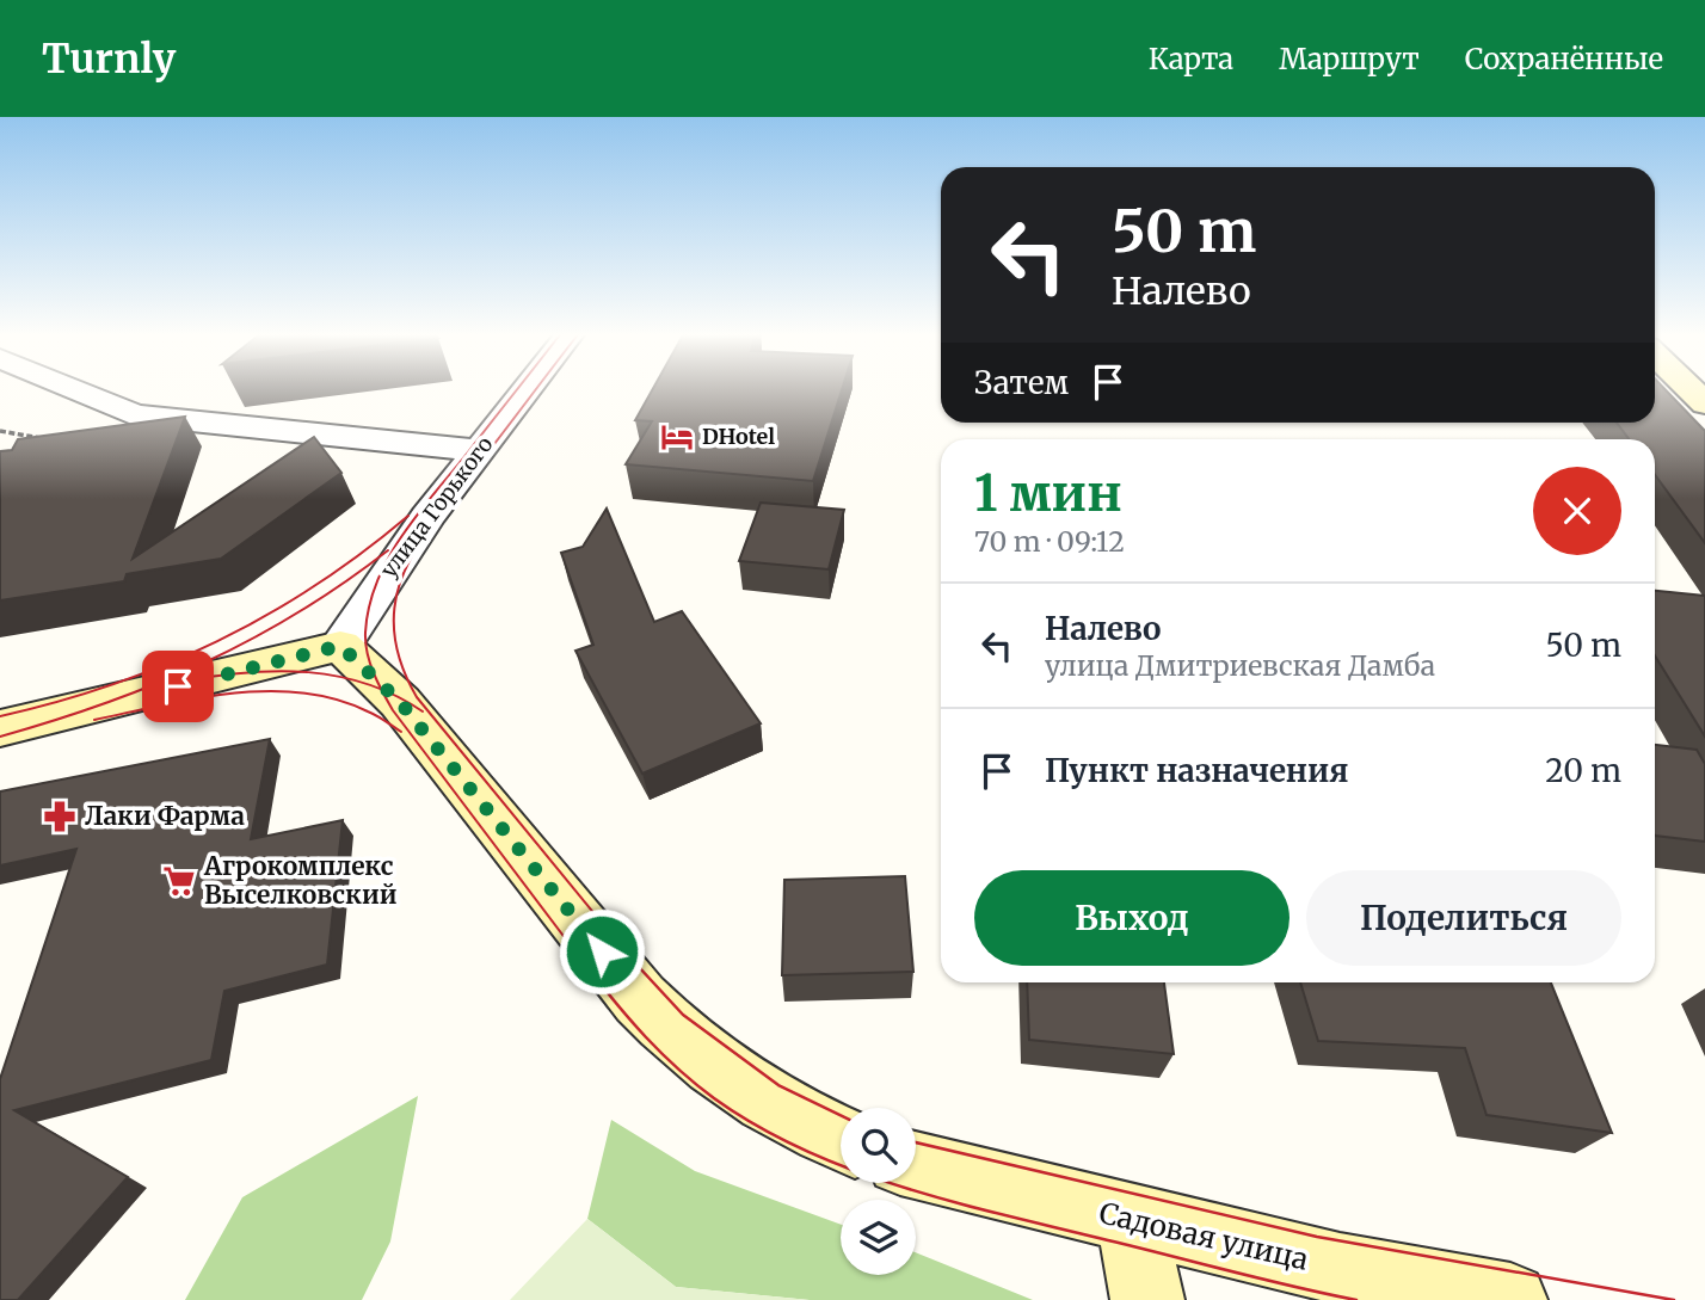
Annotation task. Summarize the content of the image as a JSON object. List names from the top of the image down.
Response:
{
  "streets": {
    "street": ["улица Горького", "Садовая улица"]
  },
  "places": {
    "hotel": ["DHotel"],
    "pharmacy": ["Лаки Фарма"],
    "supermarket": ["Агрокомплекс Выселковский"]
  },
  "page": {
    "header": "Turnly",
    "nav": ["Карта", "Маршрут", "Сохранённые"],
    "turn": ["50 m", "Налево"],
    "then": "Затем",
    "heading": ["1 мин", "70 m · 09:12"],
    "list": [
      {
        "name": "Налево",
        "note": "улица Дмитриевская Дамба",
        "value": "50 m"
      },
      {
        "name": "Пункт назначения",
        "value": "20 m"
      }
    ],
    "buttons": ["Выход", "Поделиться"]
  }
}
